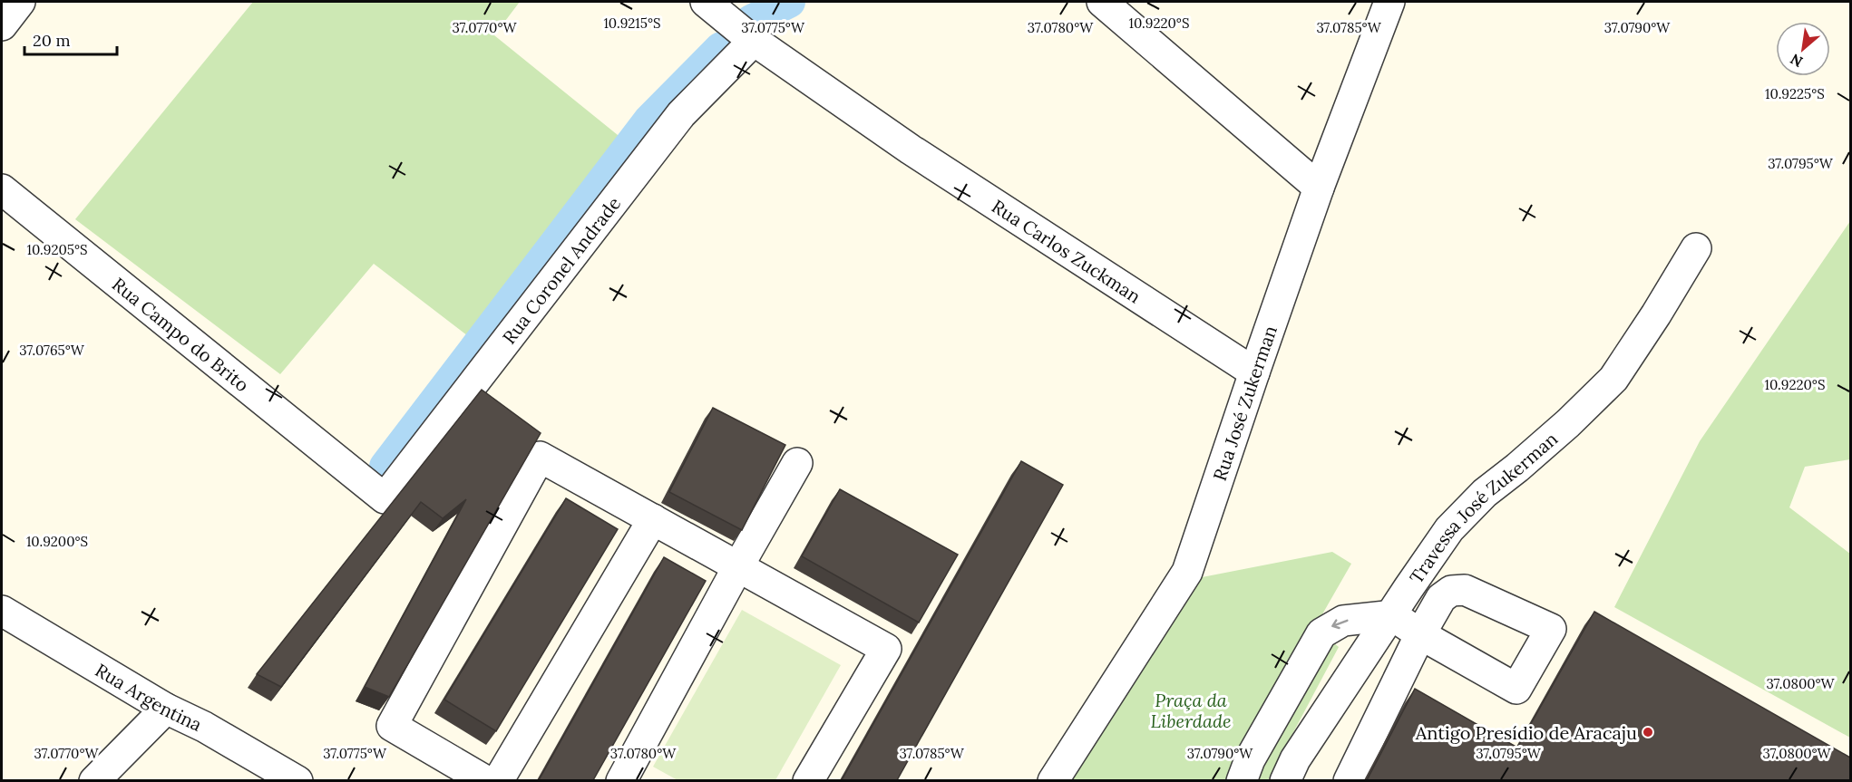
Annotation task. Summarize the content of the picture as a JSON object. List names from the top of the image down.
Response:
{
  "streets": {
    "street": [
      "Rua Carlos Zuckman",
      "Rua Coronel Andrade",
      "Rua Campo do Brito",
      "Rua José Zukerman",
      "Travessa José Zukerman",
      "Rua Argentina"
    ]
  },
  "crossings": [
    ["Rua Carlos Zuckman", "Rua Coronel Andrade"],
    ["Rua Carlos Zuckman", "Rua José Zukerman"],
    ["Rua Coronel Andrade", "Rua Campo do Brito"]
  ],
  "parks": ["Praça da Liberdade"],
  "places": ["Antigo Presídio de Aracaju"],
  "scale_bar": "20 m",
  "north": "bottom left",
  "coordinates": [
    "10.9215°S",
    "10.9220°S",
    "37.0770°W",
    "37.0775°W",
    "37.0780°W",
    "37.0785°W",
    "37.0790°W",
    "10.9225°S",
    "37.0795°W",
    "10.9205°S",
    "37.0765°W",
    "10.9200°S",
    "37.0800°W"
  ]
}
